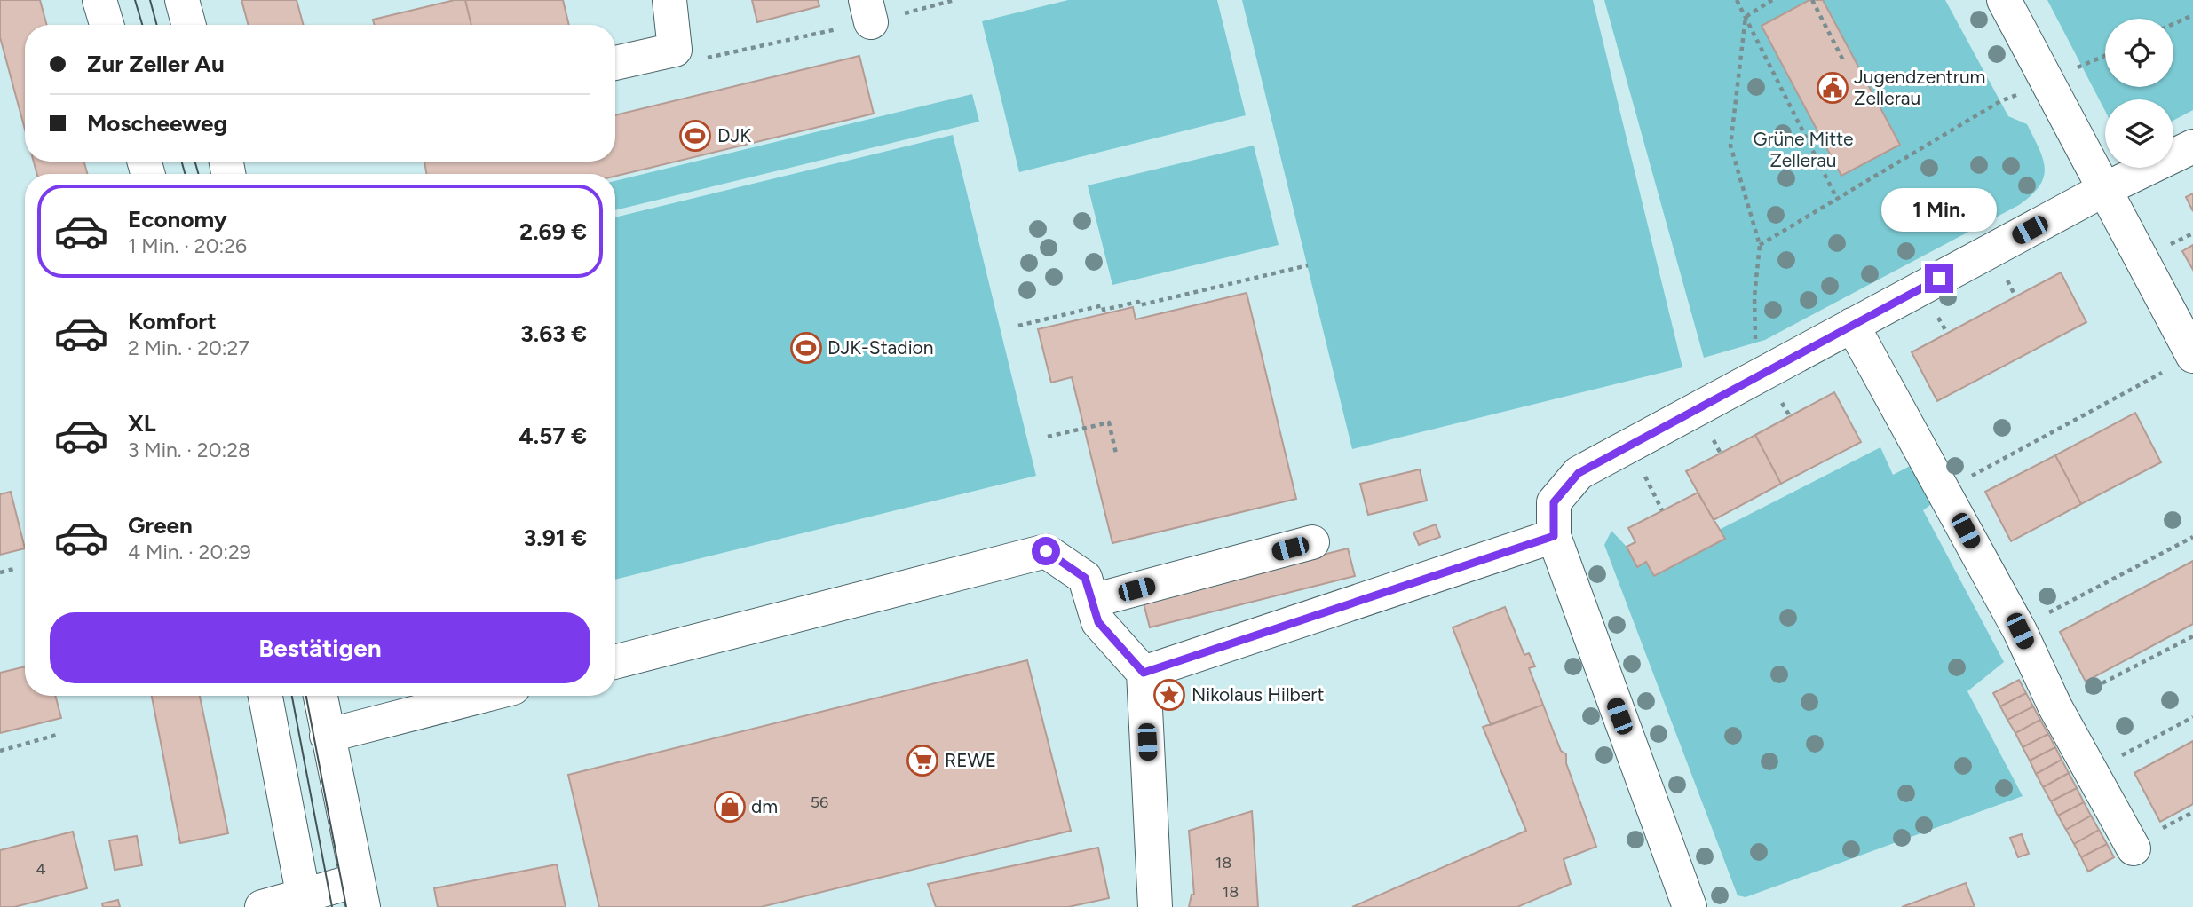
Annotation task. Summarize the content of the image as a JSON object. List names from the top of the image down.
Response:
{
  "parks": ["Grüne Mitte Zellerau"],
  "places": {
    "public building": ["Jugendzentrum Zellerau"],
    "sports": ["DJK", "DJK-Stadion"],
    "place": ["Nikolaus Hilbert"],
    "supermarket": ["REWE"],
    "shop": ["dm"]
  },
  "house_numbers": [
    "56",
    "18",
    "4",
    "18"
  ],
  "page": {
    "banner": ["Zur Zeller Au", "Moscheeweg"],
    "list": [
      {
        "name": "Economy",
        "note": "1 Min. · 20:26",
        "value": "2.69 €"
      },
      {
        "name": "Komfort",
        "note": "2 Min. · 20:27",
        "value": "3.63 €"
      },
      {
        "name": "XL",
        "note": "3 Min. · 20:28",
        "value": "4.57 €"
      },
      {
        "name": "Green",
        "note": "4 Min. · 20:29",
        "value": "3.91 €"
      }
    ],
    "bubble": "1 Min.",
    "buttons": "Bestätigen"
  }
}
